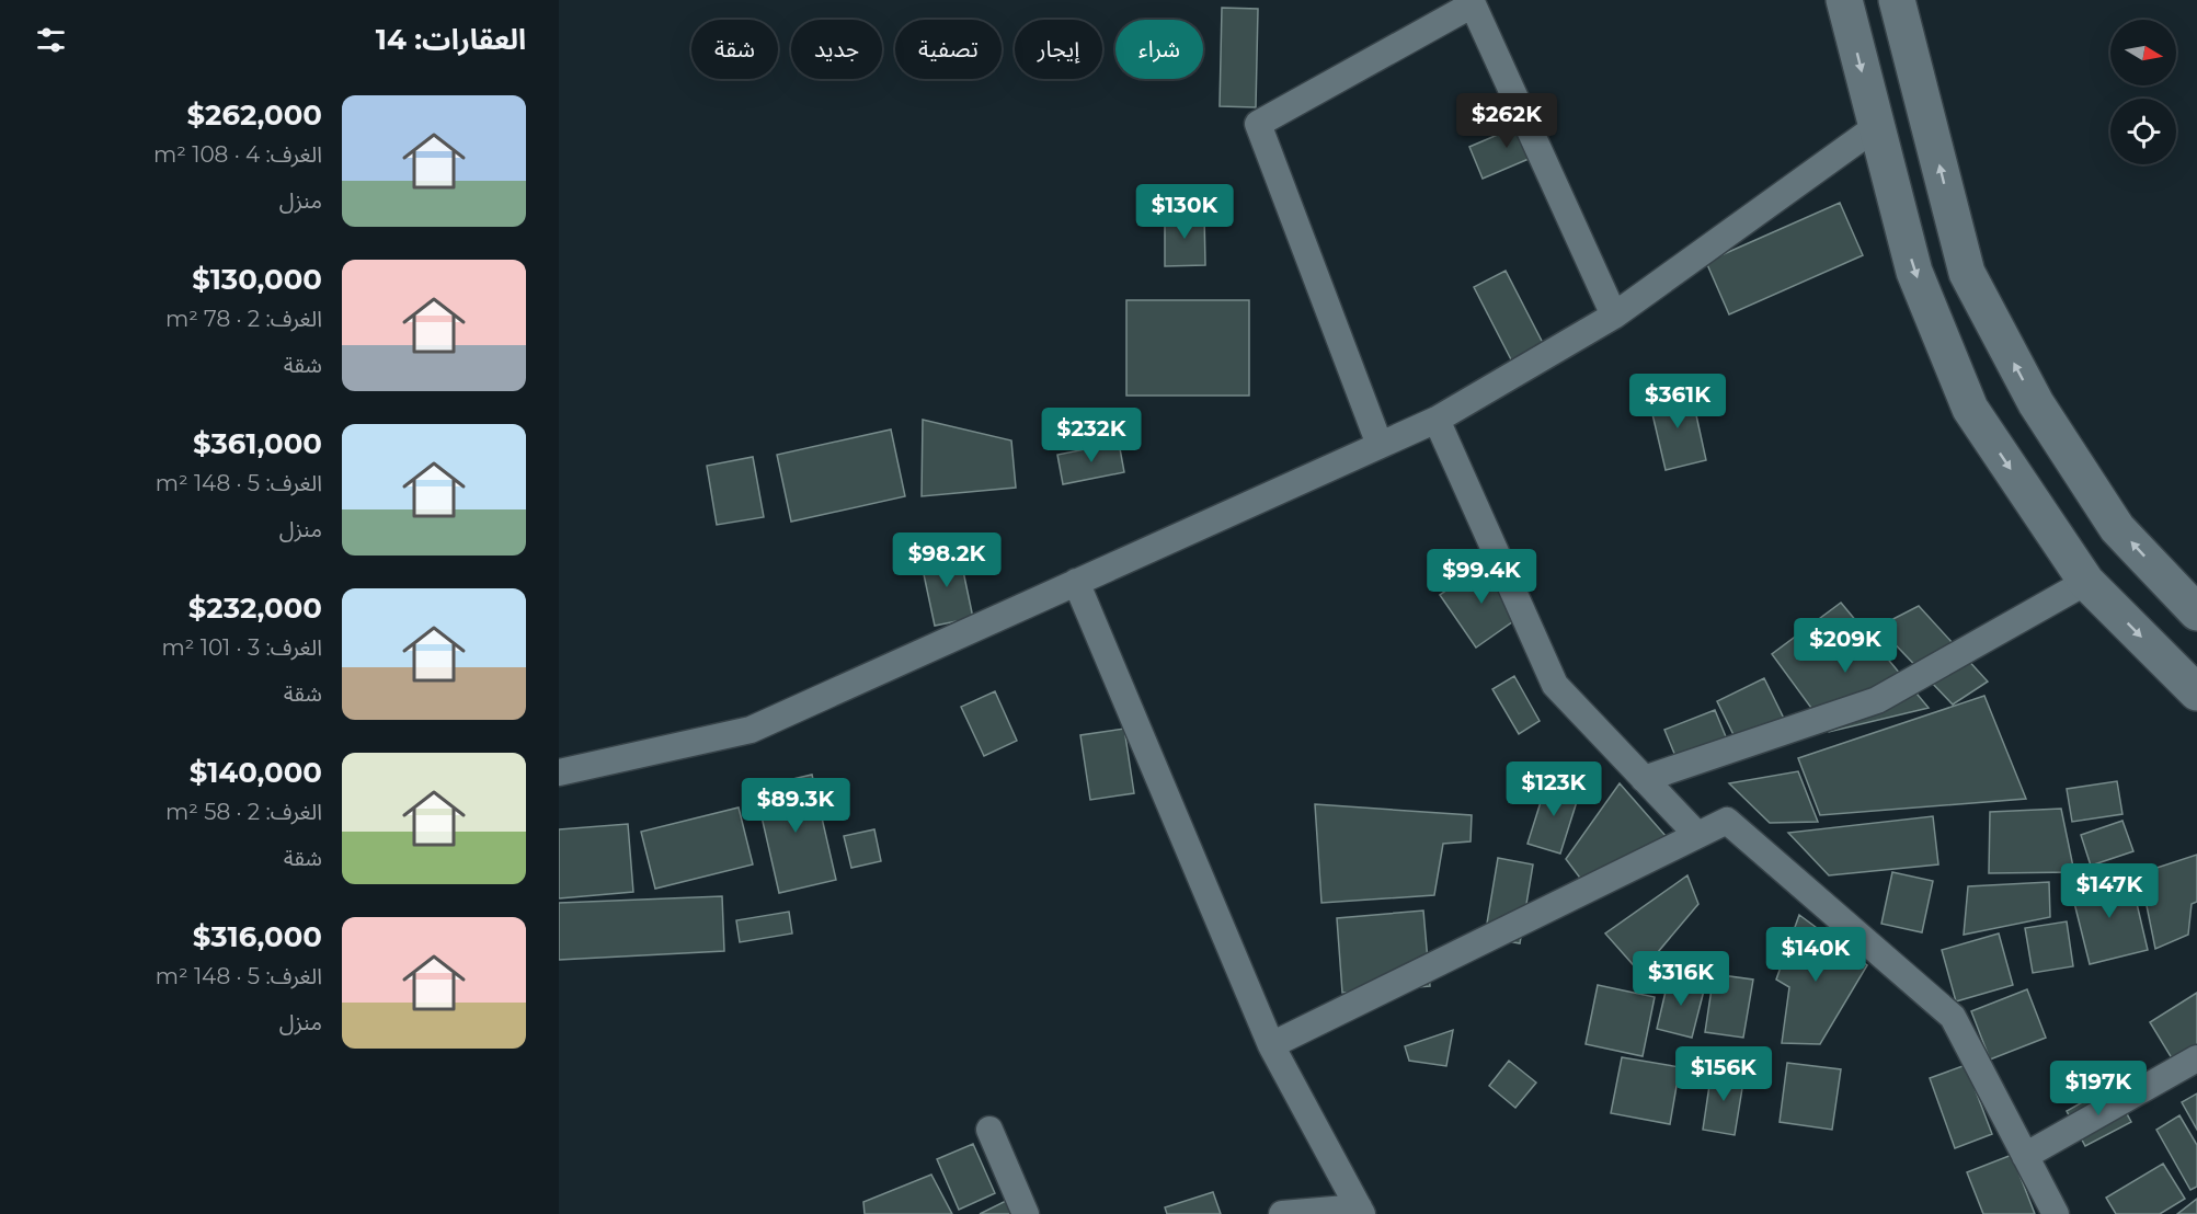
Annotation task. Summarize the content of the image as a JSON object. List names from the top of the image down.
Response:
{
  "north": "right",
  "page": {
    "heading": "العقارات: 14",
    "chip": [
      "شراء",
      "إيجار",
      "تصفية",
      "جديد",
      "شقة"
    ],
    "list": [
      {
        "name": "$262,000",
        "note": "الغرف: 4 · 108 m² · منزل"
      },
      {
        "name": "$130,000",
        "note": "الغرف: 2 · 78 m² · شقة"
      },
      {
        "name": "$361,000",
        "note": "الغرف: 5 · 148 m² · منزل"
      },
      {
        "name": "$232,000",
        "note": "الغرف: 3 · 101 m² · شقة"
      },
      {
        "name": "$140,000",
        "note": "الغرف: 2 · 58 m² · شقة"
      },
      {
        "name": "$316,000",
        "note": "الغرف: 5 · 148 m² · منزل"
      }
    ],
    "price": [
      "$262K",
      "$130K",
      "$361K",
      "$232K",
      "$98.2K",
      "$99.4K",
      "$209K",
      "$123K",
      "$89.3K",
      "$147K",
      "$140K",
      "$316K",
      "$156K",
      "$197K"
    ]
  }
}
